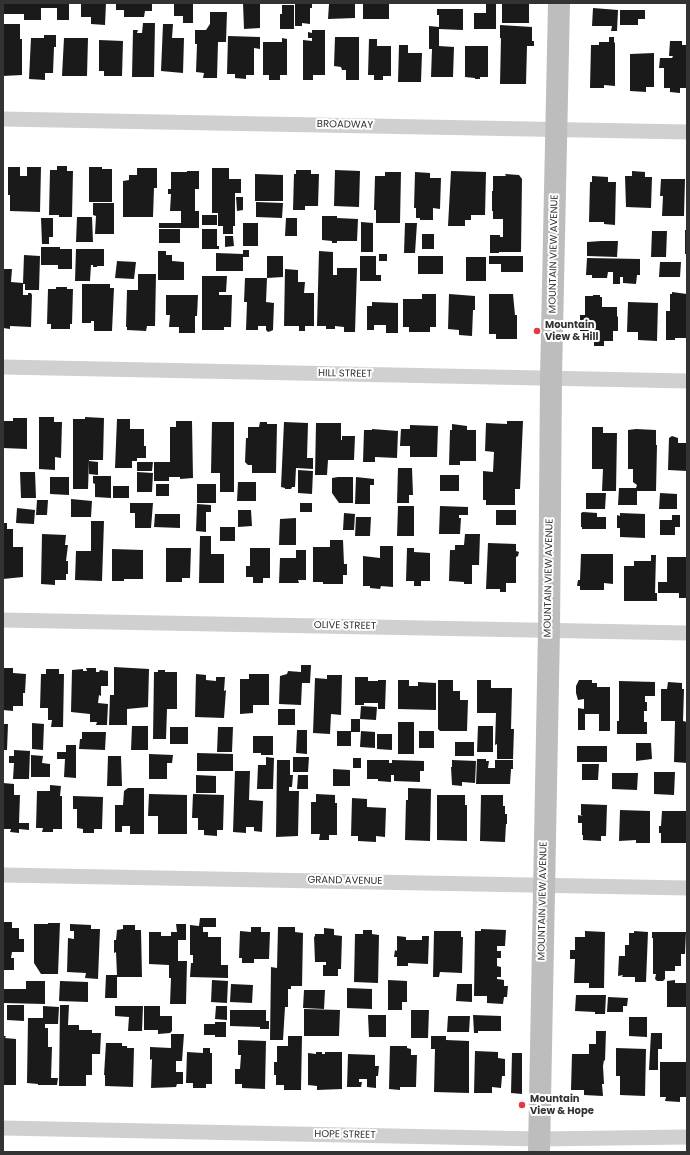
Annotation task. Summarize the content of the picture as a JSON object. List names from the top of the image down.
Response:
{
  "streets": {
    "street": [
      "BROADWAY",
      "MOUNTAIN VIEW AVENUE",
      "HILL STREET",
      "OLIVE STREET",
      "GRAND AVENUE",
      "HOPE STREET"
    ]
  },
  "crossings": [
    ["BROADWAY", "MOUNTAIN VIEW AVENUE"],
    ["MOUNTAIN VIEW AVENUE", "HILL STREET"],
    ["MOUNTAIN VIEW AVENUE", "OLIVE STREET"],
    ["MOUNTAIN VIEW AVENUE", "GRAND AVENUE"],
    ["MOUNTAIN VIEW AVENUE", "HOPE STREET"]
  ],
  "places": ["Mountain View & Hill", "Mountain View & Hope"]
}
